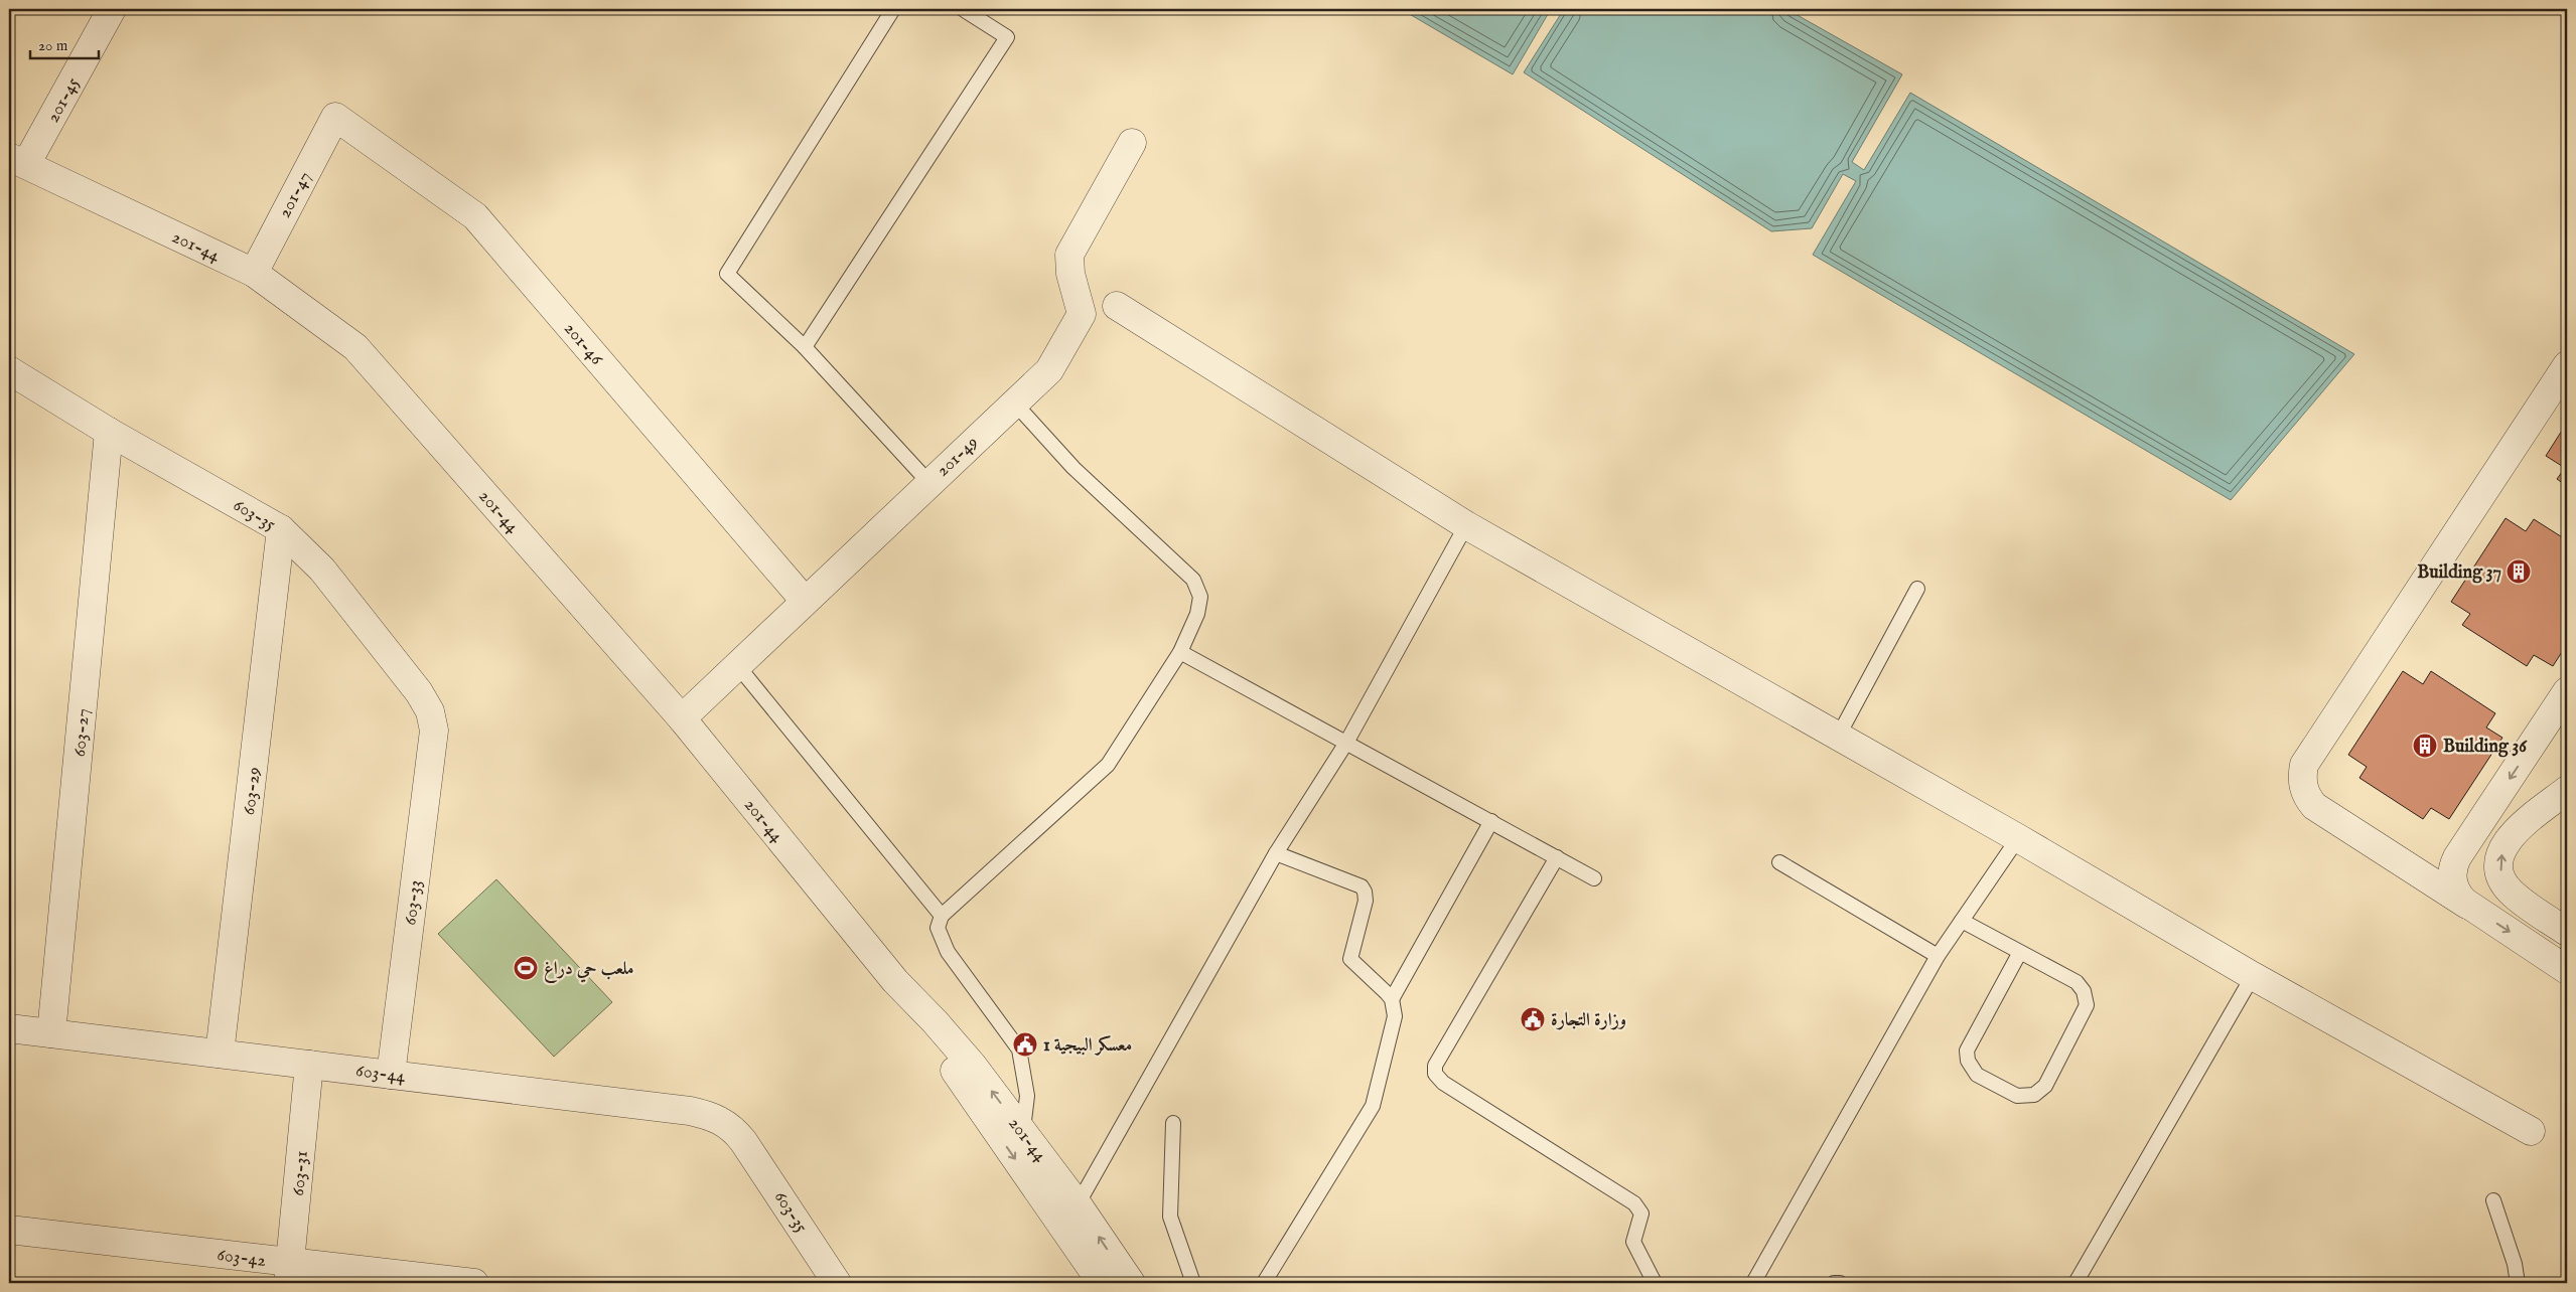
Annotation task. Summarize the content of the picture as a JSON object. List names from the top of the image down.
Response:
{
  "streets": {
    "street": [
      "201-45",
      "201-47",
      "201-44",
      "201-46",
      "201-49",
      "603-35",
      "603-27",
      "603-29",
      "603-33",
      "603-44",
      "603-31",
      "603-42"
    ]
  },
  "crossings": [
    ["201-45", "201-44"],
    ["201-47", "201-44"],
    ["201-47", "201-46"],
    ["201-44", "201-49"],
    ["201-46", "201-49"],
    ["603-35", "603-27"],
    ["603-35", "603-29"],
    ["603-35", "603-33"],
    ["603-35", "603-44"],
    ["603-27", "603-44"],
    ["603-29", "603-44"],
    ["603-33", "603-44"],
    ["603-44", "603-31"],
    ["603-31", "603-42"]
  ],
  "places": {
    "building": ["Building 37", "Building 36"],
    "sports": ["ملعب حي دراغ"],
    "public building": ["وزارة التجارة", "معسكر البيجية 1"]
  },
  "scale_bar": "20 m"
}
